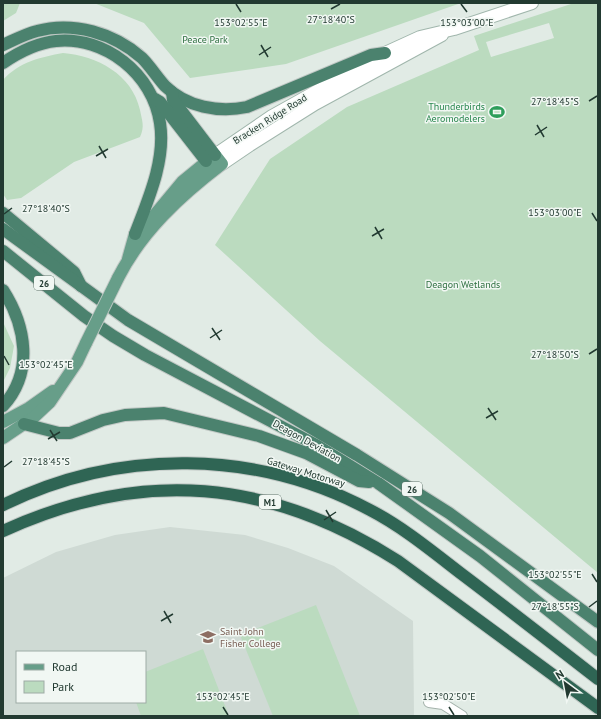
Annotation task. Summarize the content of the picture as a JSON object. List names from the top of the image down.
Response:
{
  "streets": {
    "highway": [
      "26",
      "Deagon Deviation",
      "Gateway Motorway",
      "M1"
    ],
    "main road": ["Bracken Ridge Road"]
  },
  "parks": ["Peace Park", "Deagon Wetlands"],
  "places": {
    "sports": ["Thunderbirds Aeromodelers"],
    "school or university": ["Saint John Fisher College"]
  },
  "legend": ["Road", "Park"],
  "north": "top left",
  "coordinates": [
    "27°18'40\"S",
    "153°03'00\"E",
    "153°02'55\"E",
    "27°18'45\"S",
    "27°18'50\"S",
    "153°02'45\"E",
    "27°18'55\"S",
    "153°02'50\"E"
  ]
}
